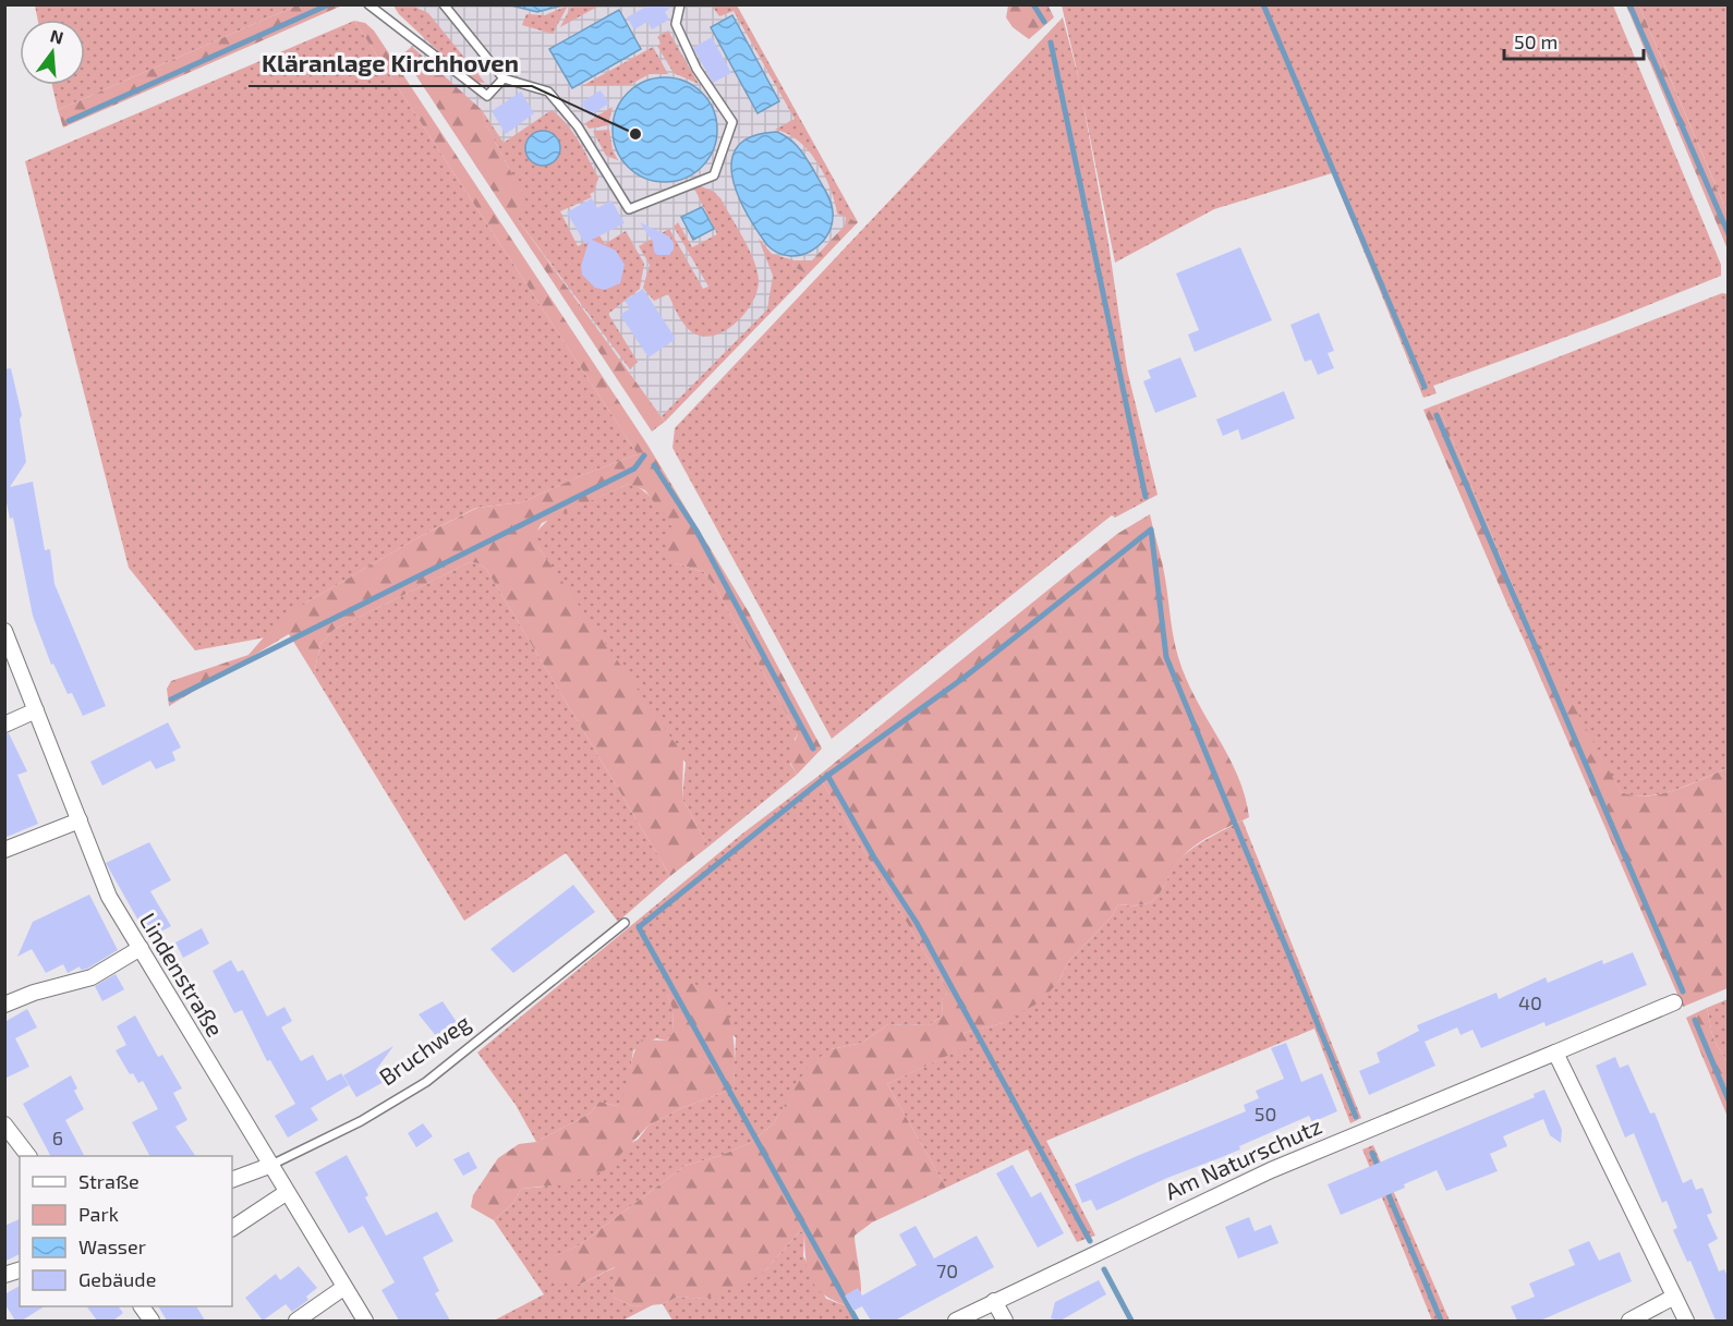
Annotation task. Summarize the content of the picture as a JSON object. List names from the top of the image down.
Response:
{
  "streets": {
    "street": ["Lindenstraße", "Bruchweg", "Am Naturschutz"]
  },
  "crossings": [
    ["Lindenstraße", "Bruchweg"]
  ],
  "places": ["Kläranlage Kirchhoven"],
  "house_numbers": [
    "40",
    "50",
    "6",
    "70"
  ],
  "legend": [
    "Straße",
    "Park",
    "Wasser",
    "Gebäude"
  ],
  "scale_bar": "50 m",
  "north": "top"
}
